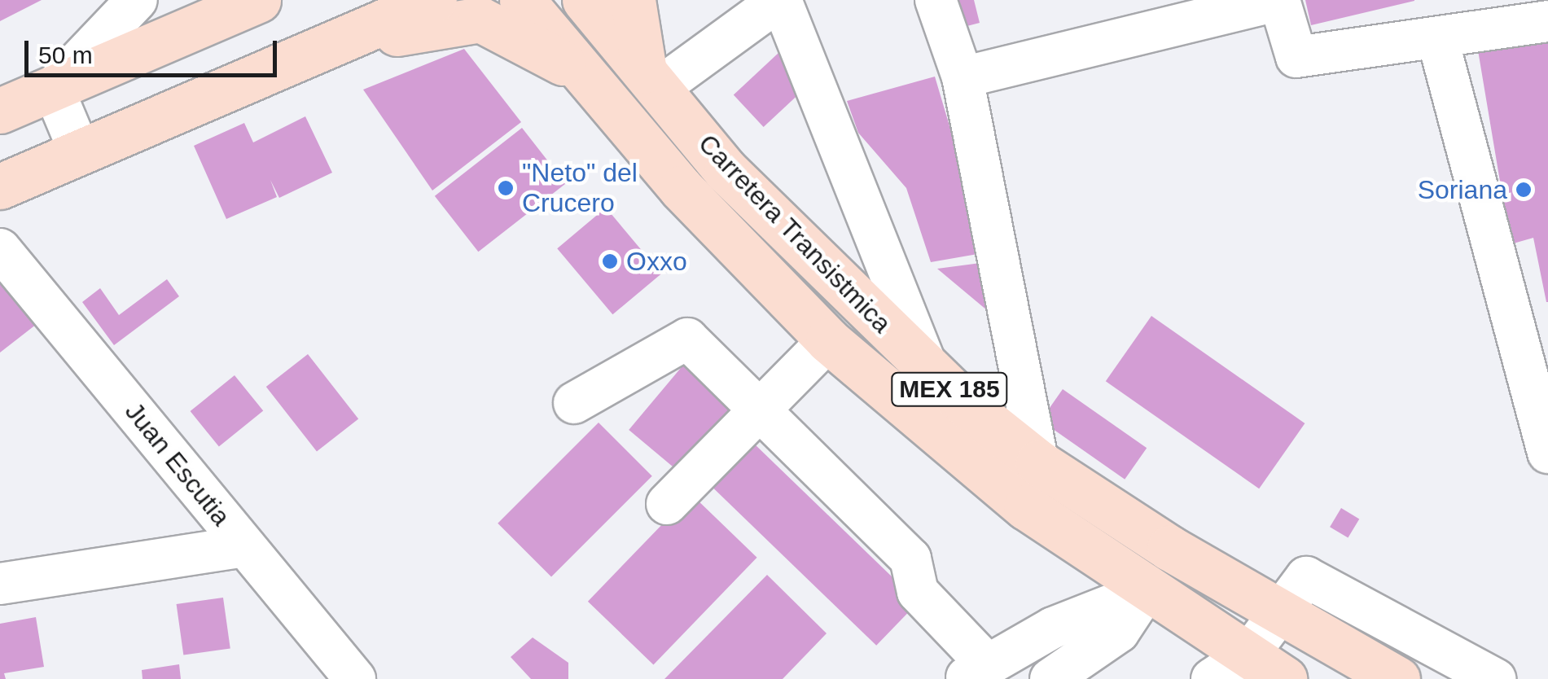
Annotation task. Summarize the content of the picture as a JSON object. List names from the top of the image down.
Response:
{
  "streets": {
    "main road": ["Carretera Transistmica", "MEX 185"],
    "street": ["Juan Escutia"]
  },
  "places": ["\"Neto\" del Crucero", "Soriana", "Oxxo"],
  "scale_bar": "50 m"
}
